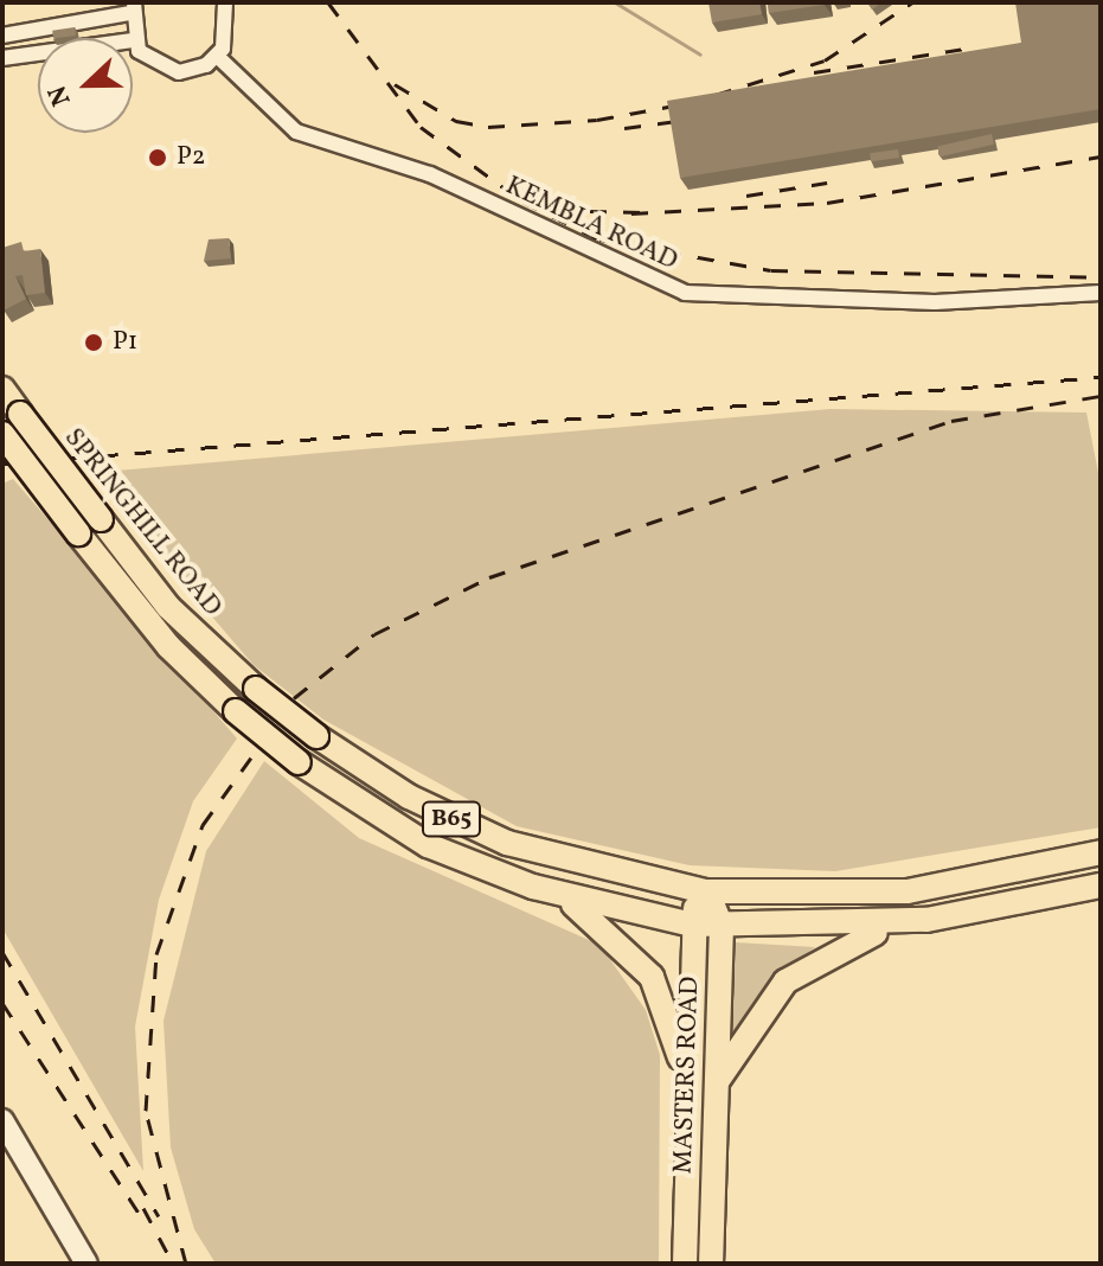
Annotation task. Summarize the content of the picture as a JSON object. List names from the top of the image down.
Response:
{
  "streets": {
    "main road": ["SPRINGHILL ROAD", "B65", "MASTERS ROAD"],
    "street": ["KEMBLA ROAD"]
  },
  "crossings": [
    ["SPRINGHILL ROAD", "MASTERS ROAD"]
  ],
  "places": ["P2", "P1"],
  "north": "left"
}
